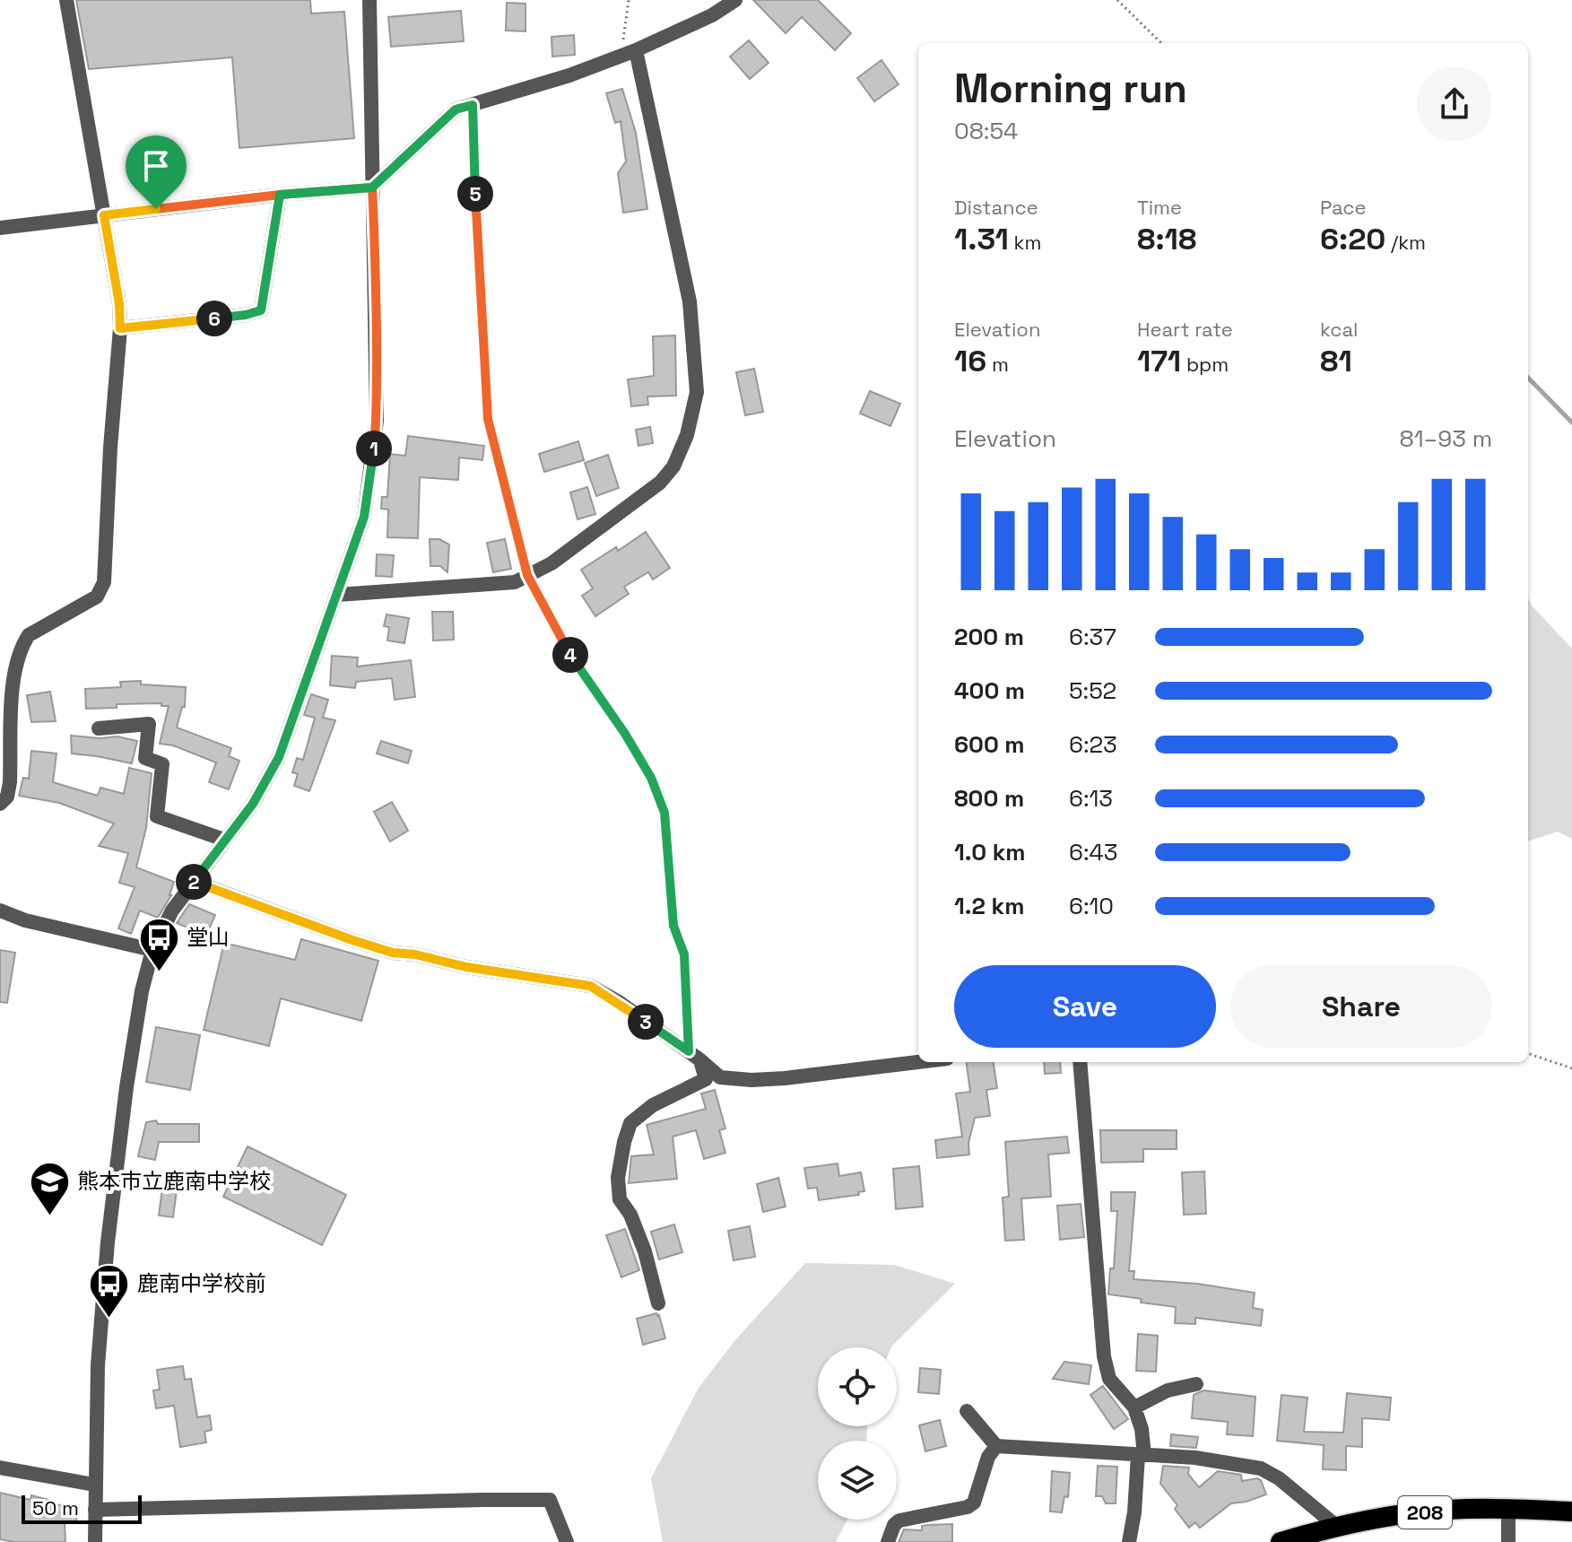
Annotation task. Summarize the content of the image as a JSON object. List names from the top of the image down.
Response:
{
  "streets": {
    "highway": ["208"]
  },
  "places": {
    "bus stop": ["堂山", "鹿南中学校前"],
    "school or university": ["熊本市立鹿南中学校"]
  },
  "scale_bar": "50 m",
  "page": {
    "heading": ["Morning run", "08:54"],
    "stats": [
      ["Distance", "1.31 km"],
      ["Time", "8:18"],
      ["Pace", "6:20 /km"],
      ["Elevation", "16 m"],
      ["Heart rate", "171 bpm"],
      ["kcal", "81"]
    ],
    "pins": [
      "5",
      "6",
      "1",
      "4",
      "2",
      "3"
    ],
    "chart": ["Elevation", "81–93 m"],
    "list": [
      {
        "name": "200 m",
        "note": "6:37"
      },
      {
        "name": "400 m",
        "note": "5:52"
      },
      {
        "name": "600 m",
        "note": "6:23"
      },
      {
        "name": "800 m",
        "note": "6:13"
      },
      {
        "name": "1.0 km",
        "note": "6:43"
      },
      {
        "name": "1.2 km",
        "note": "6:10"
      }
    ],
    "buttons": ["Save", "Share"],
    "scale": "50 m"
  }
}
